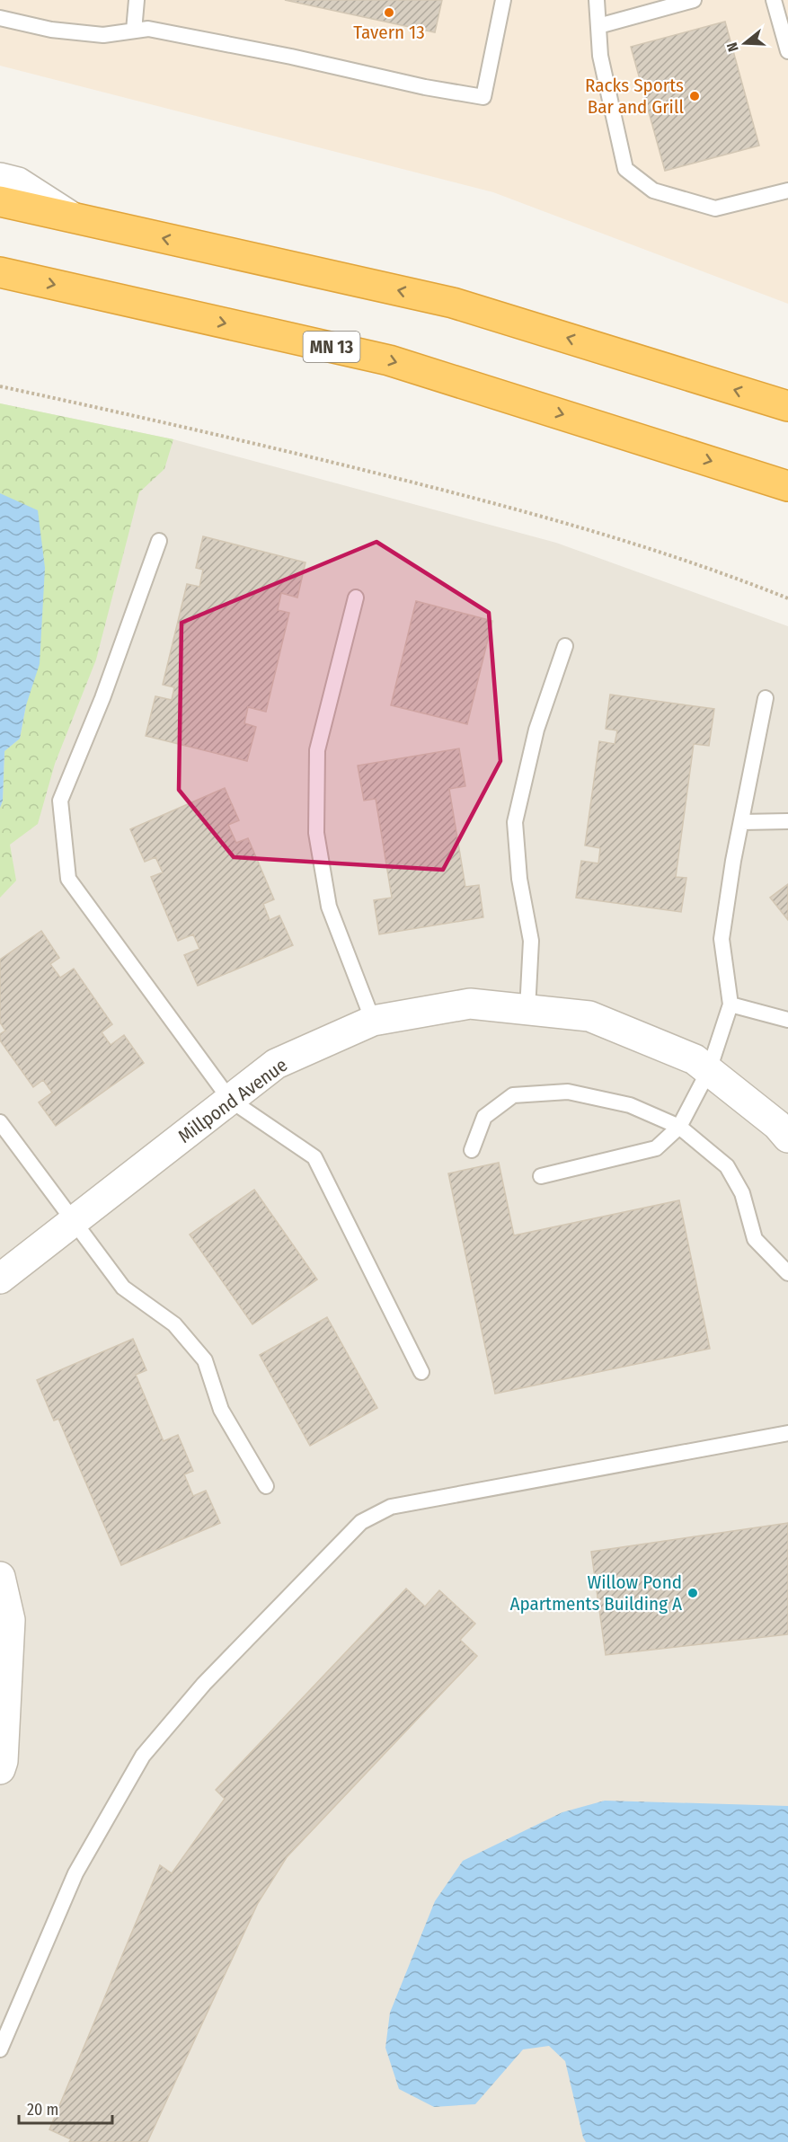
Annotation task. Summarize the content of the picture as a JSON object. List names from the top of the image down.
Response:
{
  "streets": {
    "highway": ["MN 13"],
    "street": ["Millpond Avenue"]
  },
  "places": ["Tavern 13", "Racks Sports Bar and Grill", "Willow Pond Apartments Building A"],
  "scale_bar": "20 m",
  "north": "left"
}
